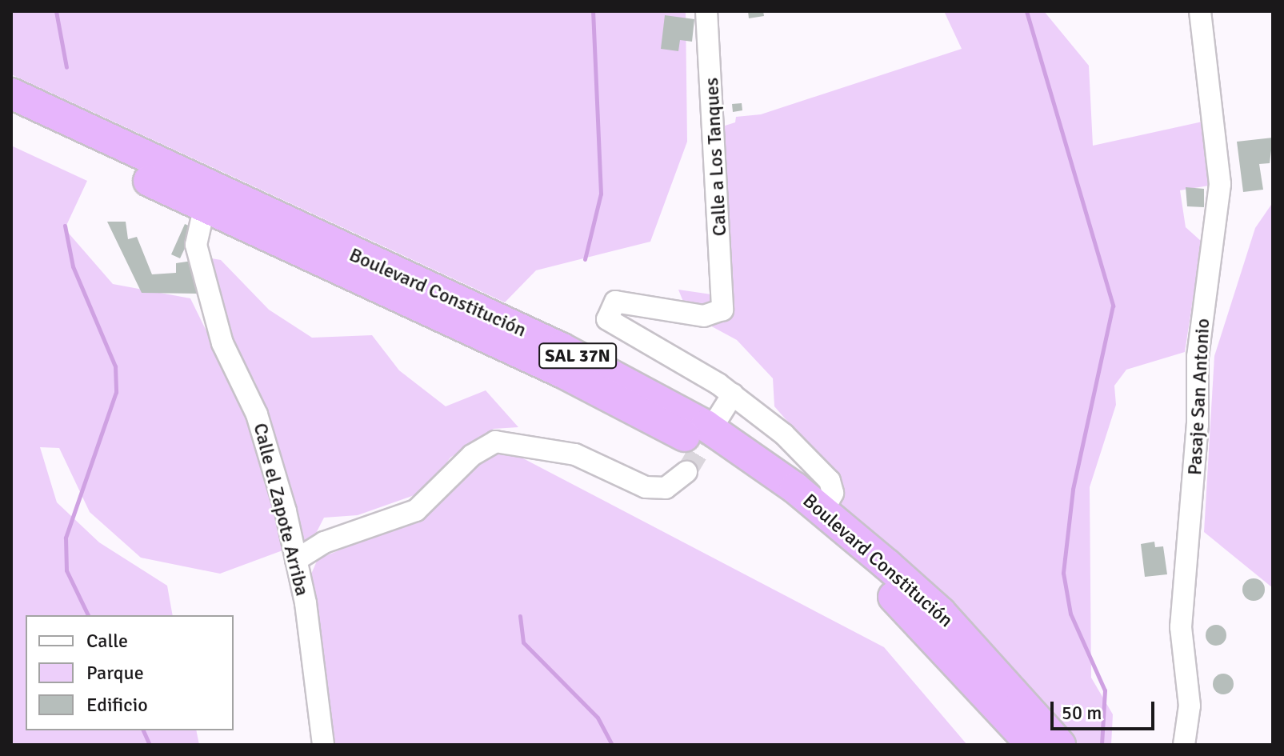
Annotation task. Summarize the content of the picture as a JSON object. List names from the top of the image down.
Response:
{
  "streets": {
    "highway": ["Boulevard Constitución", "SAL 37N"],
    "street": ["Calle a Los Tanques", "Pasaje San Antonio", "Calle el Zapote Arriba"]
  },
  "crossings": [
    ["Boulevard Constitución", "Calle el Zapote Arriba"]
  ],
  "legend": ["Calle", "Parque", "Edificio"],
  "scale_bar": "50 m"
}
